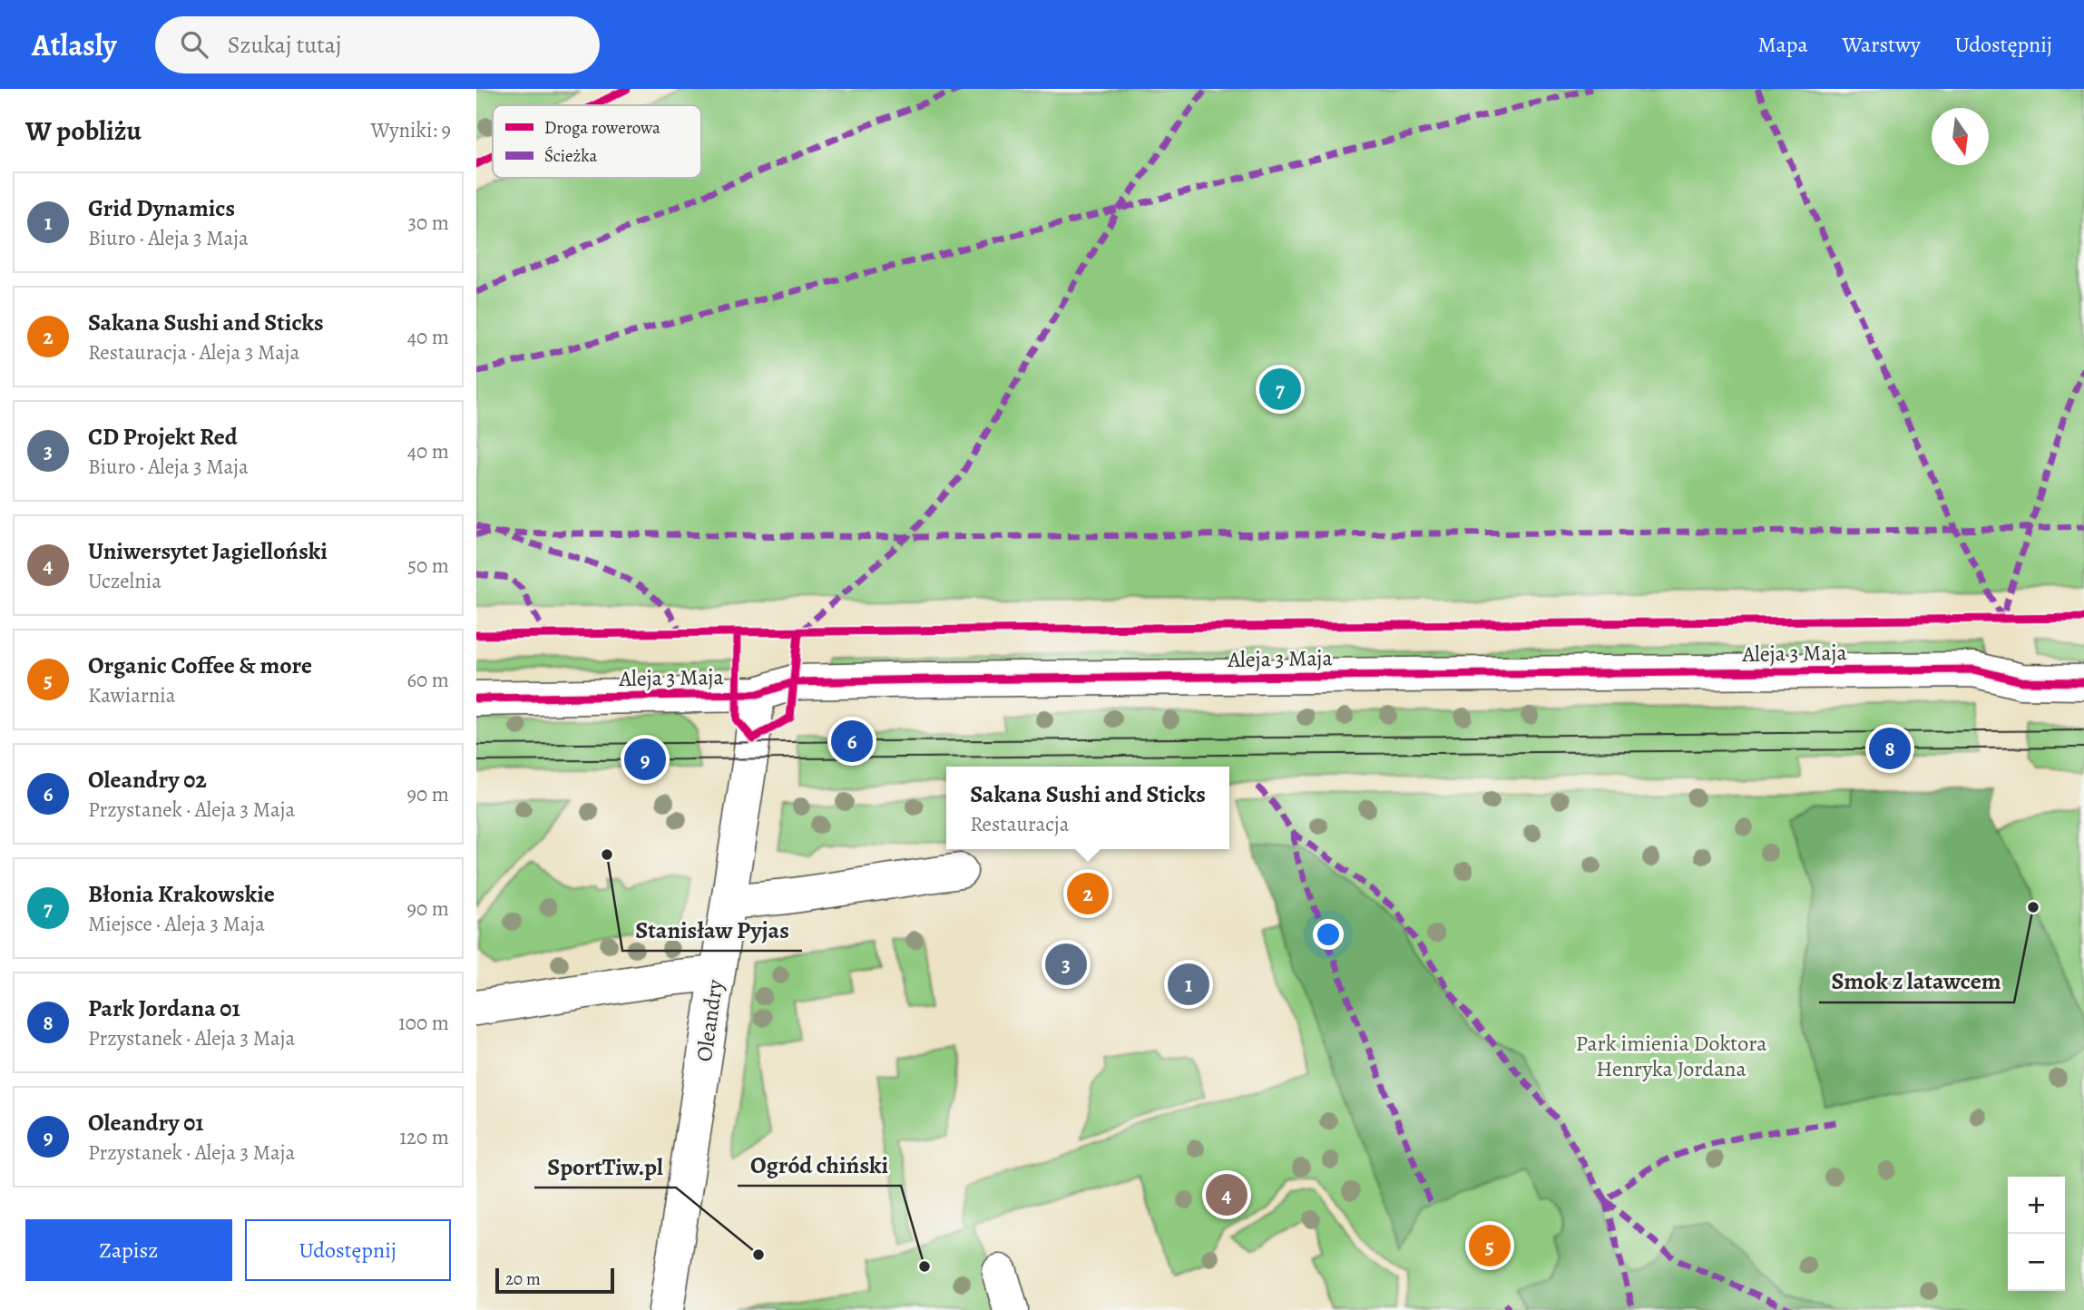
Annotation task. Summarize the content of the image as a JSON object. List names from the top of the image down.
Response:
{
  "streets": {
    "street": ["Aleja 3 Maja", "Oleandry"]
  },
  "crossings": [
    ["Aleja 3 Maja", "Oleandry"]
  ],
  "parks": ["Park imienia Doktora Henryka Jordana"],
  "places": [
    "Stanisław Pyjas",
    "Smok z latawcem",
    "SportTiw.pl",
    "Ogród chiński"
  ],
  "legend": ["Droga rowerowa", "Ścieżka"],
  "scale_bar": "20 m",
  "north": "bottom",
  "page": {
    "header": "Atlasly",
    "search": "Szukaj tutaj",
    "nav": ["Mapa", "Warstwy", "Udostępnij"],
    "heading": ["W pobliżu", "Wyniki: 9"],
    "list": [
      {
        "mark": "1",
        "name": "Grid Dynamics",
        "note": "Biuro · Aleja 3 Maja",
        "value": "30 m"
      },
      {
        "mark": "2",
        "name": "Sakana Sushi and Sticks",
        "note": "Restauracja · Aleja 3 Maja",
        "value": "40 m"
      },
      {
        "mark": "3",
        "name": "CD Projekt Red",
        "note": "Biuro · Aleja 3 Maja",
        "value": "40 m"
      },
      {
        "mark": "4",
        "name": "Uniwersytet Jagielloński",
        "note": "Uczelnia",
        "value": "50 m"
      },
      {
        "mark": "5",
        "name": "Organic Coffee & more",
        "note": "Kawiarnia",
        "value": "60 m"
      },
      {
        "mark": "6",
        "name": "Oleandry 02",
        "note": "Przystanek · Aleja 3 Maja",
        "value": "90 m"
      },
      {
        "mark": "7",
        "name": "Błonia Krakowskie",
        "note": "Miejsce · Aleja 3 Maja",
        "value": "90 m"
      },
      {
        "mark": "8",
        "name": "Park Jordana 01",
        "note": "Przystanek · Aleja 3 Maja",
        "value": "100 m"
      },
      {
        "mark": "9",
        "name": "Oleandry 01",
        "note": "Przystanek · Aleja 3 Maja",
        "value": "120 m"
      }
    ],
    "pins": [
      "7",
      "6",
      "8",
      "9",
      "2",
      "3",
      "1",
      "4",
      "5"
    ],
    "popup": ["Sakana Sushi and Sticks", "Restauracja"],
    "map_buttons": ["+", "−"],
    "buttons": ["Zapisz", "Udostępnij"],
    "scale": "20 m"
  }
}
